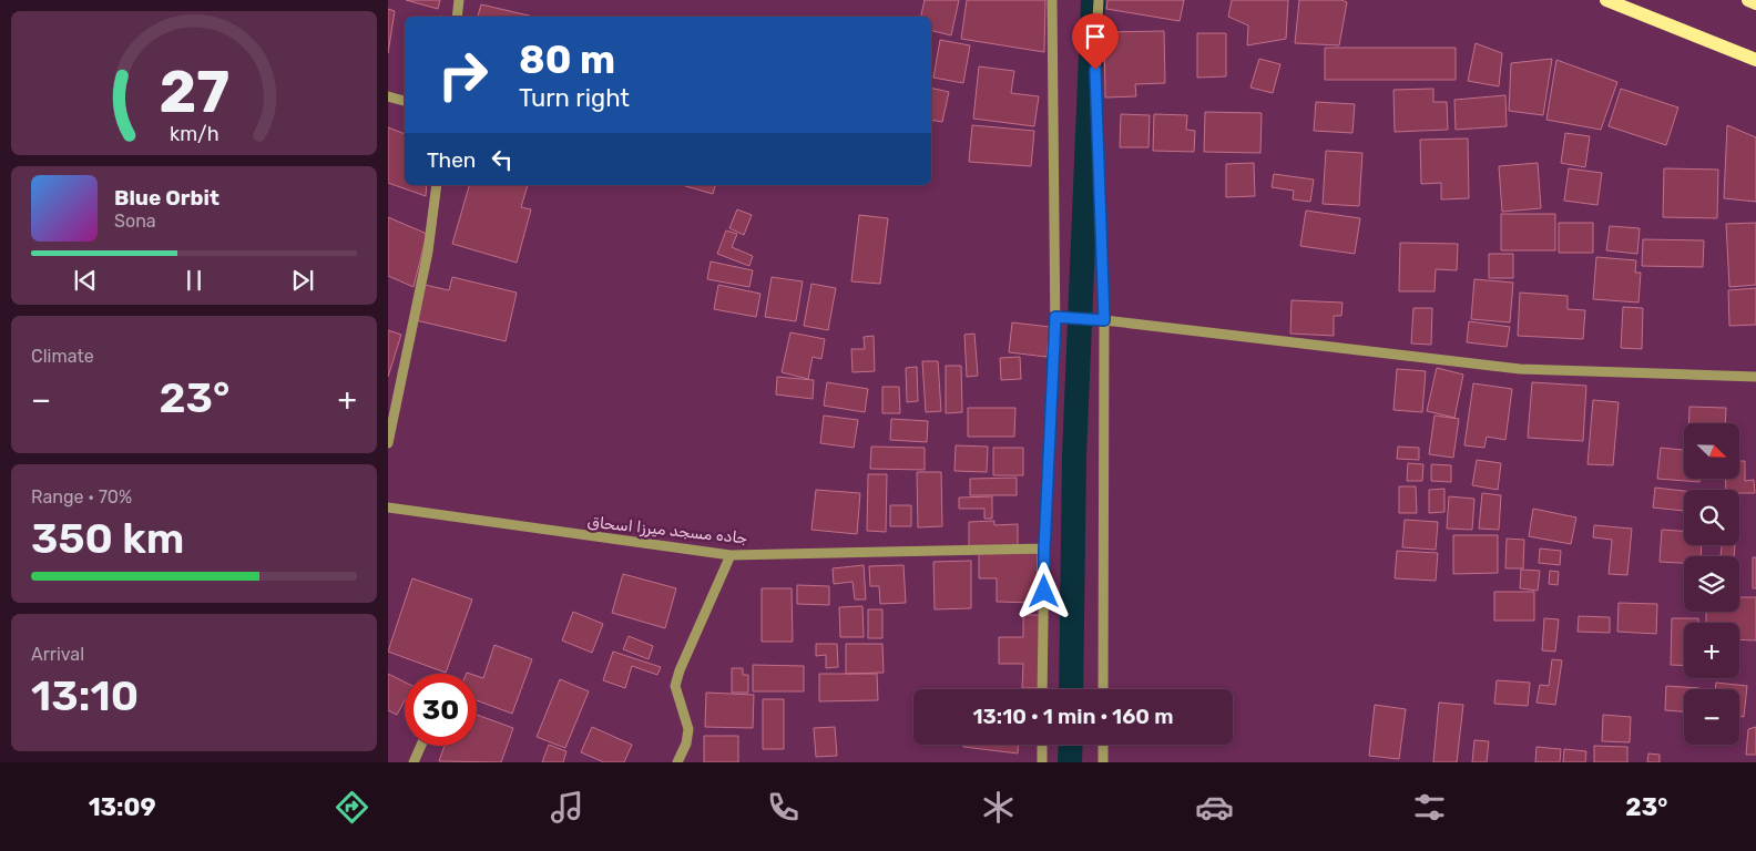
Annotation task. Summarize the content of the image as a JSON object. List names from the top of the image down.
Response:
{
  "streets": {
    "street": ["جاده مسجد ميرزا اسحاق"]
  },
  "north": "bottom right",
  "page": {
    "turn": ["80 m", "Turn right"],
    "then": "Then",
    "song": ["Blue Orbit", "Sona"],
    "tile": [
      "Climate",
      ["Range · 70%", "350 km"],
      ["Arrival", "13:10"]
    ],
    "heat": ["−", "23°", "+"],
    "map_buttons": ["+", "−"],
    "limit": "30",
    "trip": "13:10 · 1 min · 160 m",
    "tabs": ["13:09", "23°"],
    "gauge": ["27", "km/h"]
  }
}
